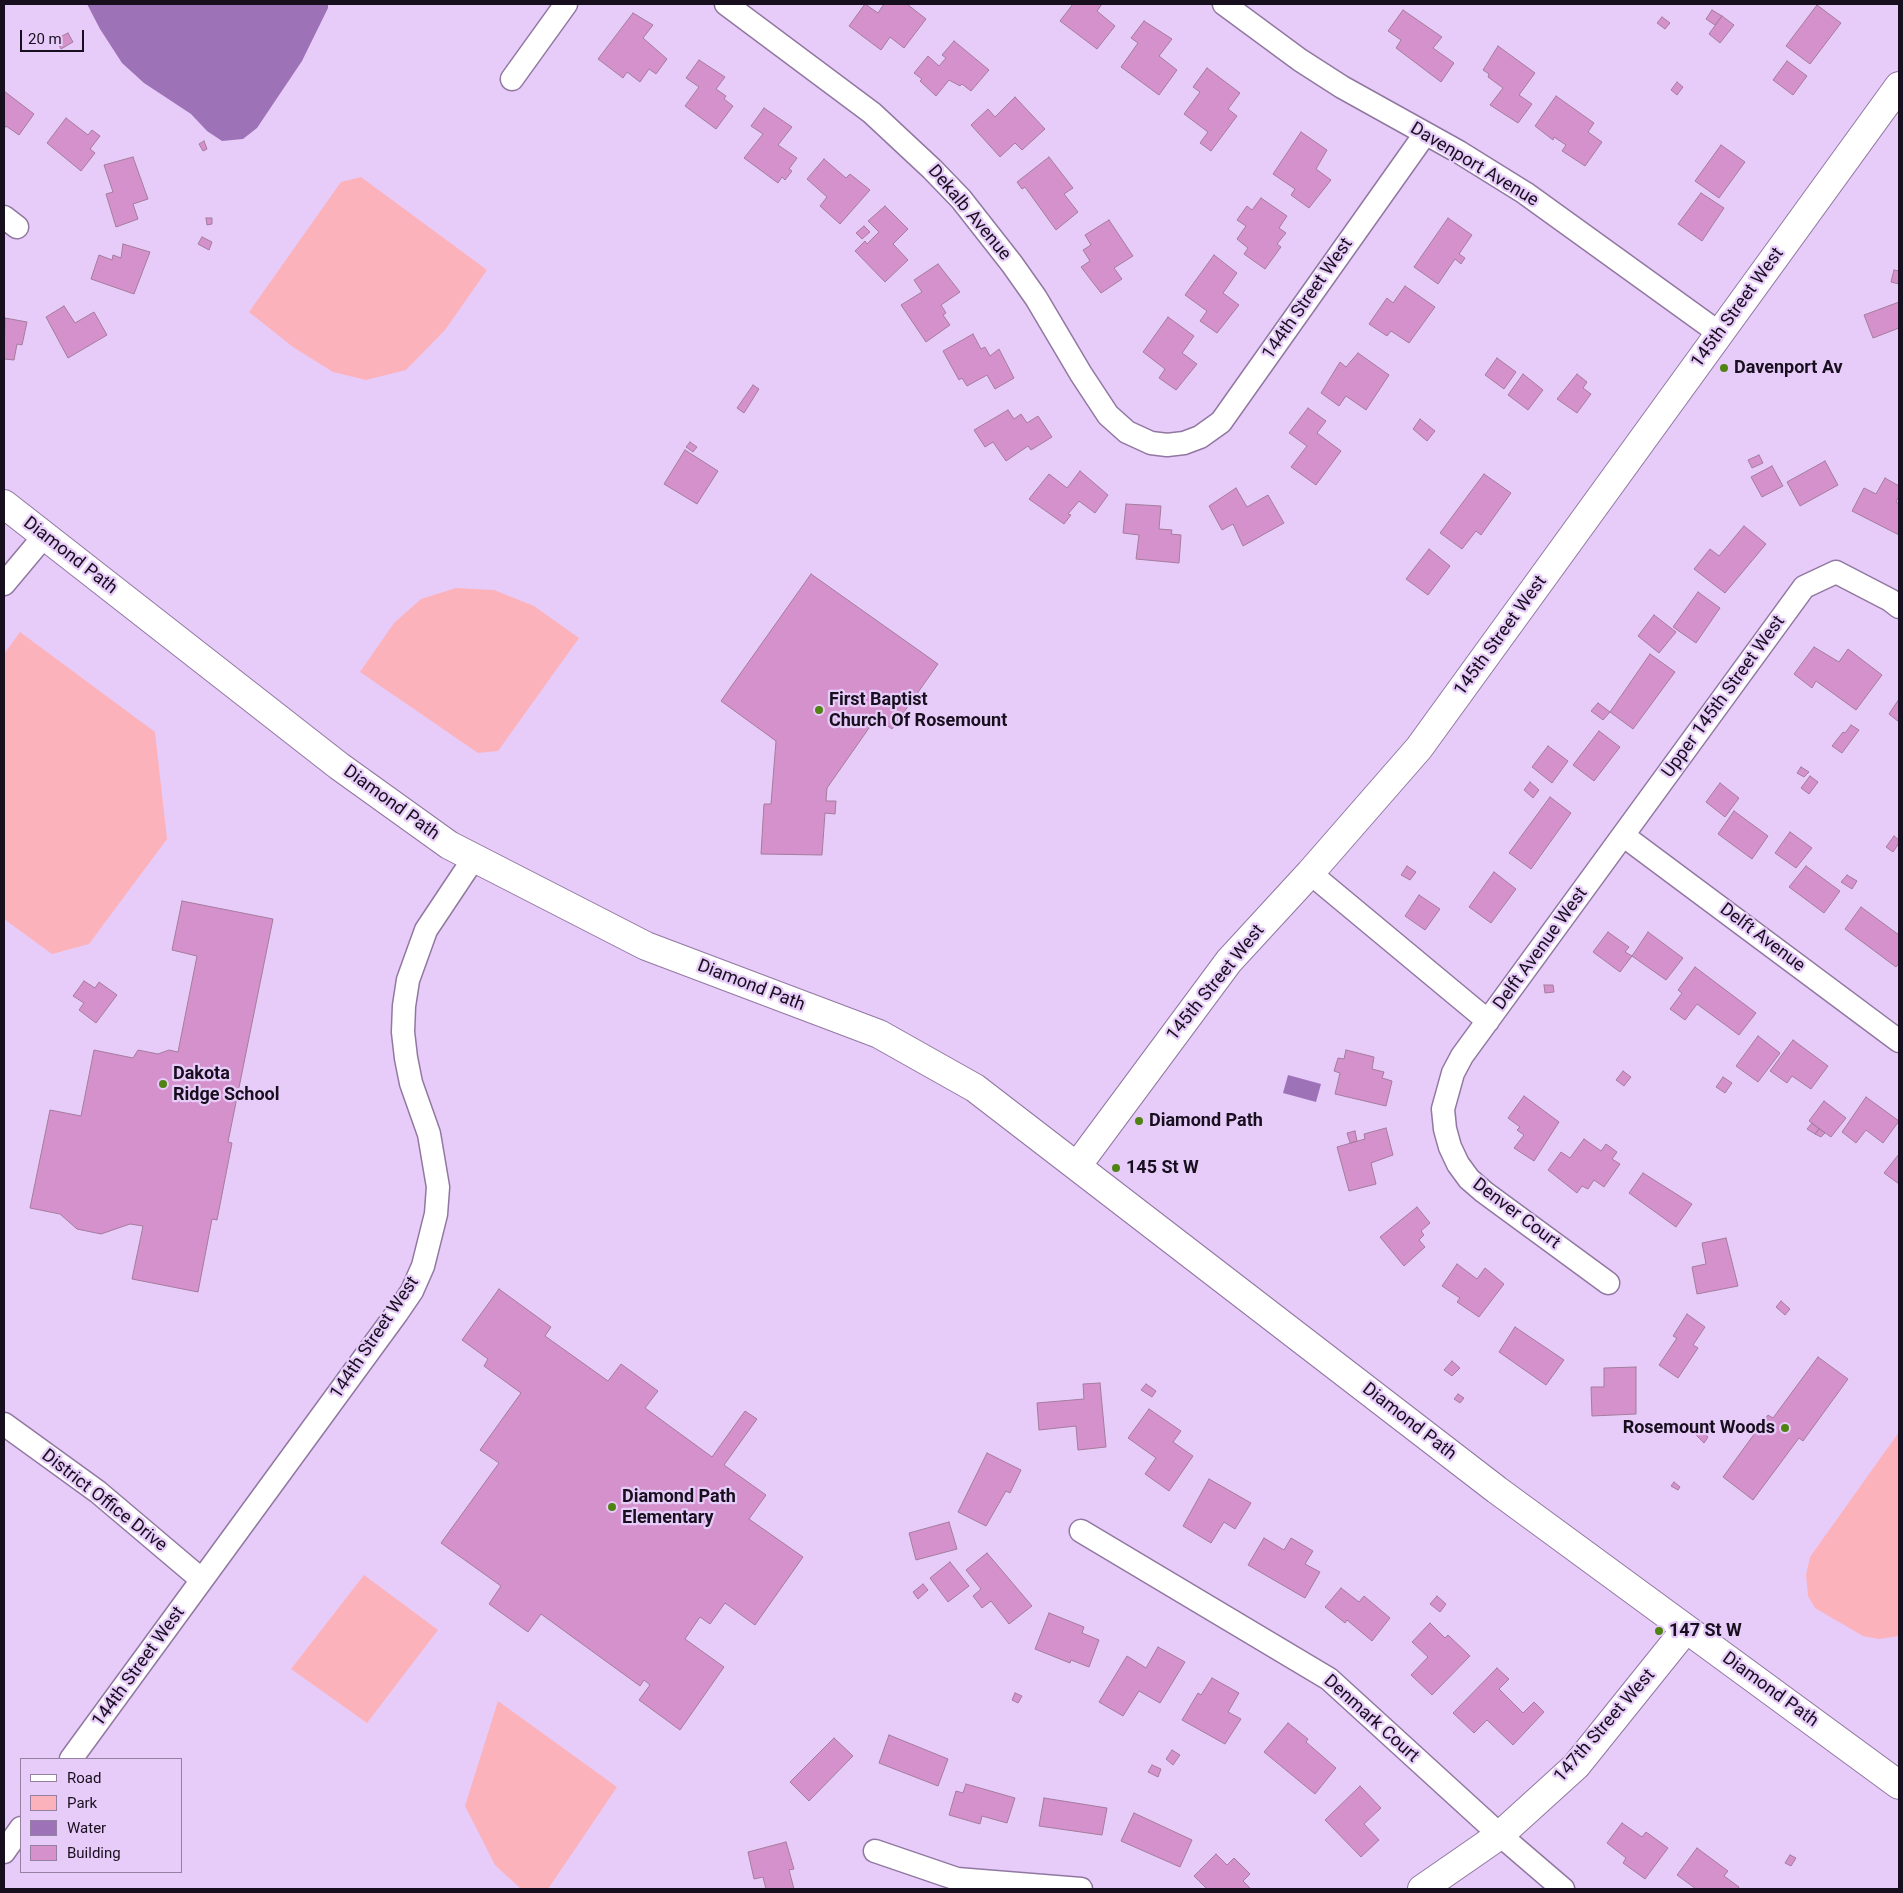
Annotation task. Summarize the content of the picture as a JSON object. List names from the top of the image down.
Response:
{
  "streets": {
    "street": [
      "Davenport Avenue",
      "Dekalb Avenue",
      "144th Street West",
      "145th Street West",
      "Diamond Path",
      "Upper 145th Street West",
      "Delft Avenue",
      "Delft Avenue West",
      "Denver Court",
      "District Office Drive",
      "Denmark Court",
      "147th Street West"
    ]
  },
  "crossings": [
    ["Davenport Avenue", "144th Street West"],
    ["Davenport Avenue", "145th Street West"],
    ["Dekalb Avenue", "144th Street West"],
    ["144th Street West", "Diamond Path"],
    ["144th Street West", "District Office Drive"],
    ["145th Street West", "Diamond Path"],
    ["145th Street West", "Delft Avenue West"],
    ["Diamond Path", "147th Street West"],
    ["Upper 145th Street West", "Delft Avenue"],
    ["Upper 145th Street West", "Delft Avenue West"],
    ["Delft Avenue", "Delft Avenue West"],
    ["Delft Avenue West", "Denver Court"],
    ["Denmark Court", "147th Street West"]
  ],
  "places": [
    "Davenport Av",
    "First Baptist Church Of Rosemount",
    "Dakota Ridge School",
    "Diamond Path",
    "145 St W",
    "Rosemount Woods",
    "Diamond Path Elementary",
    "147 St W"
  ],
  "legend": [
    "Road",
    "Park",
    "Water",
    "Building"
  ],
  "scale_bar": "20 m"
}
